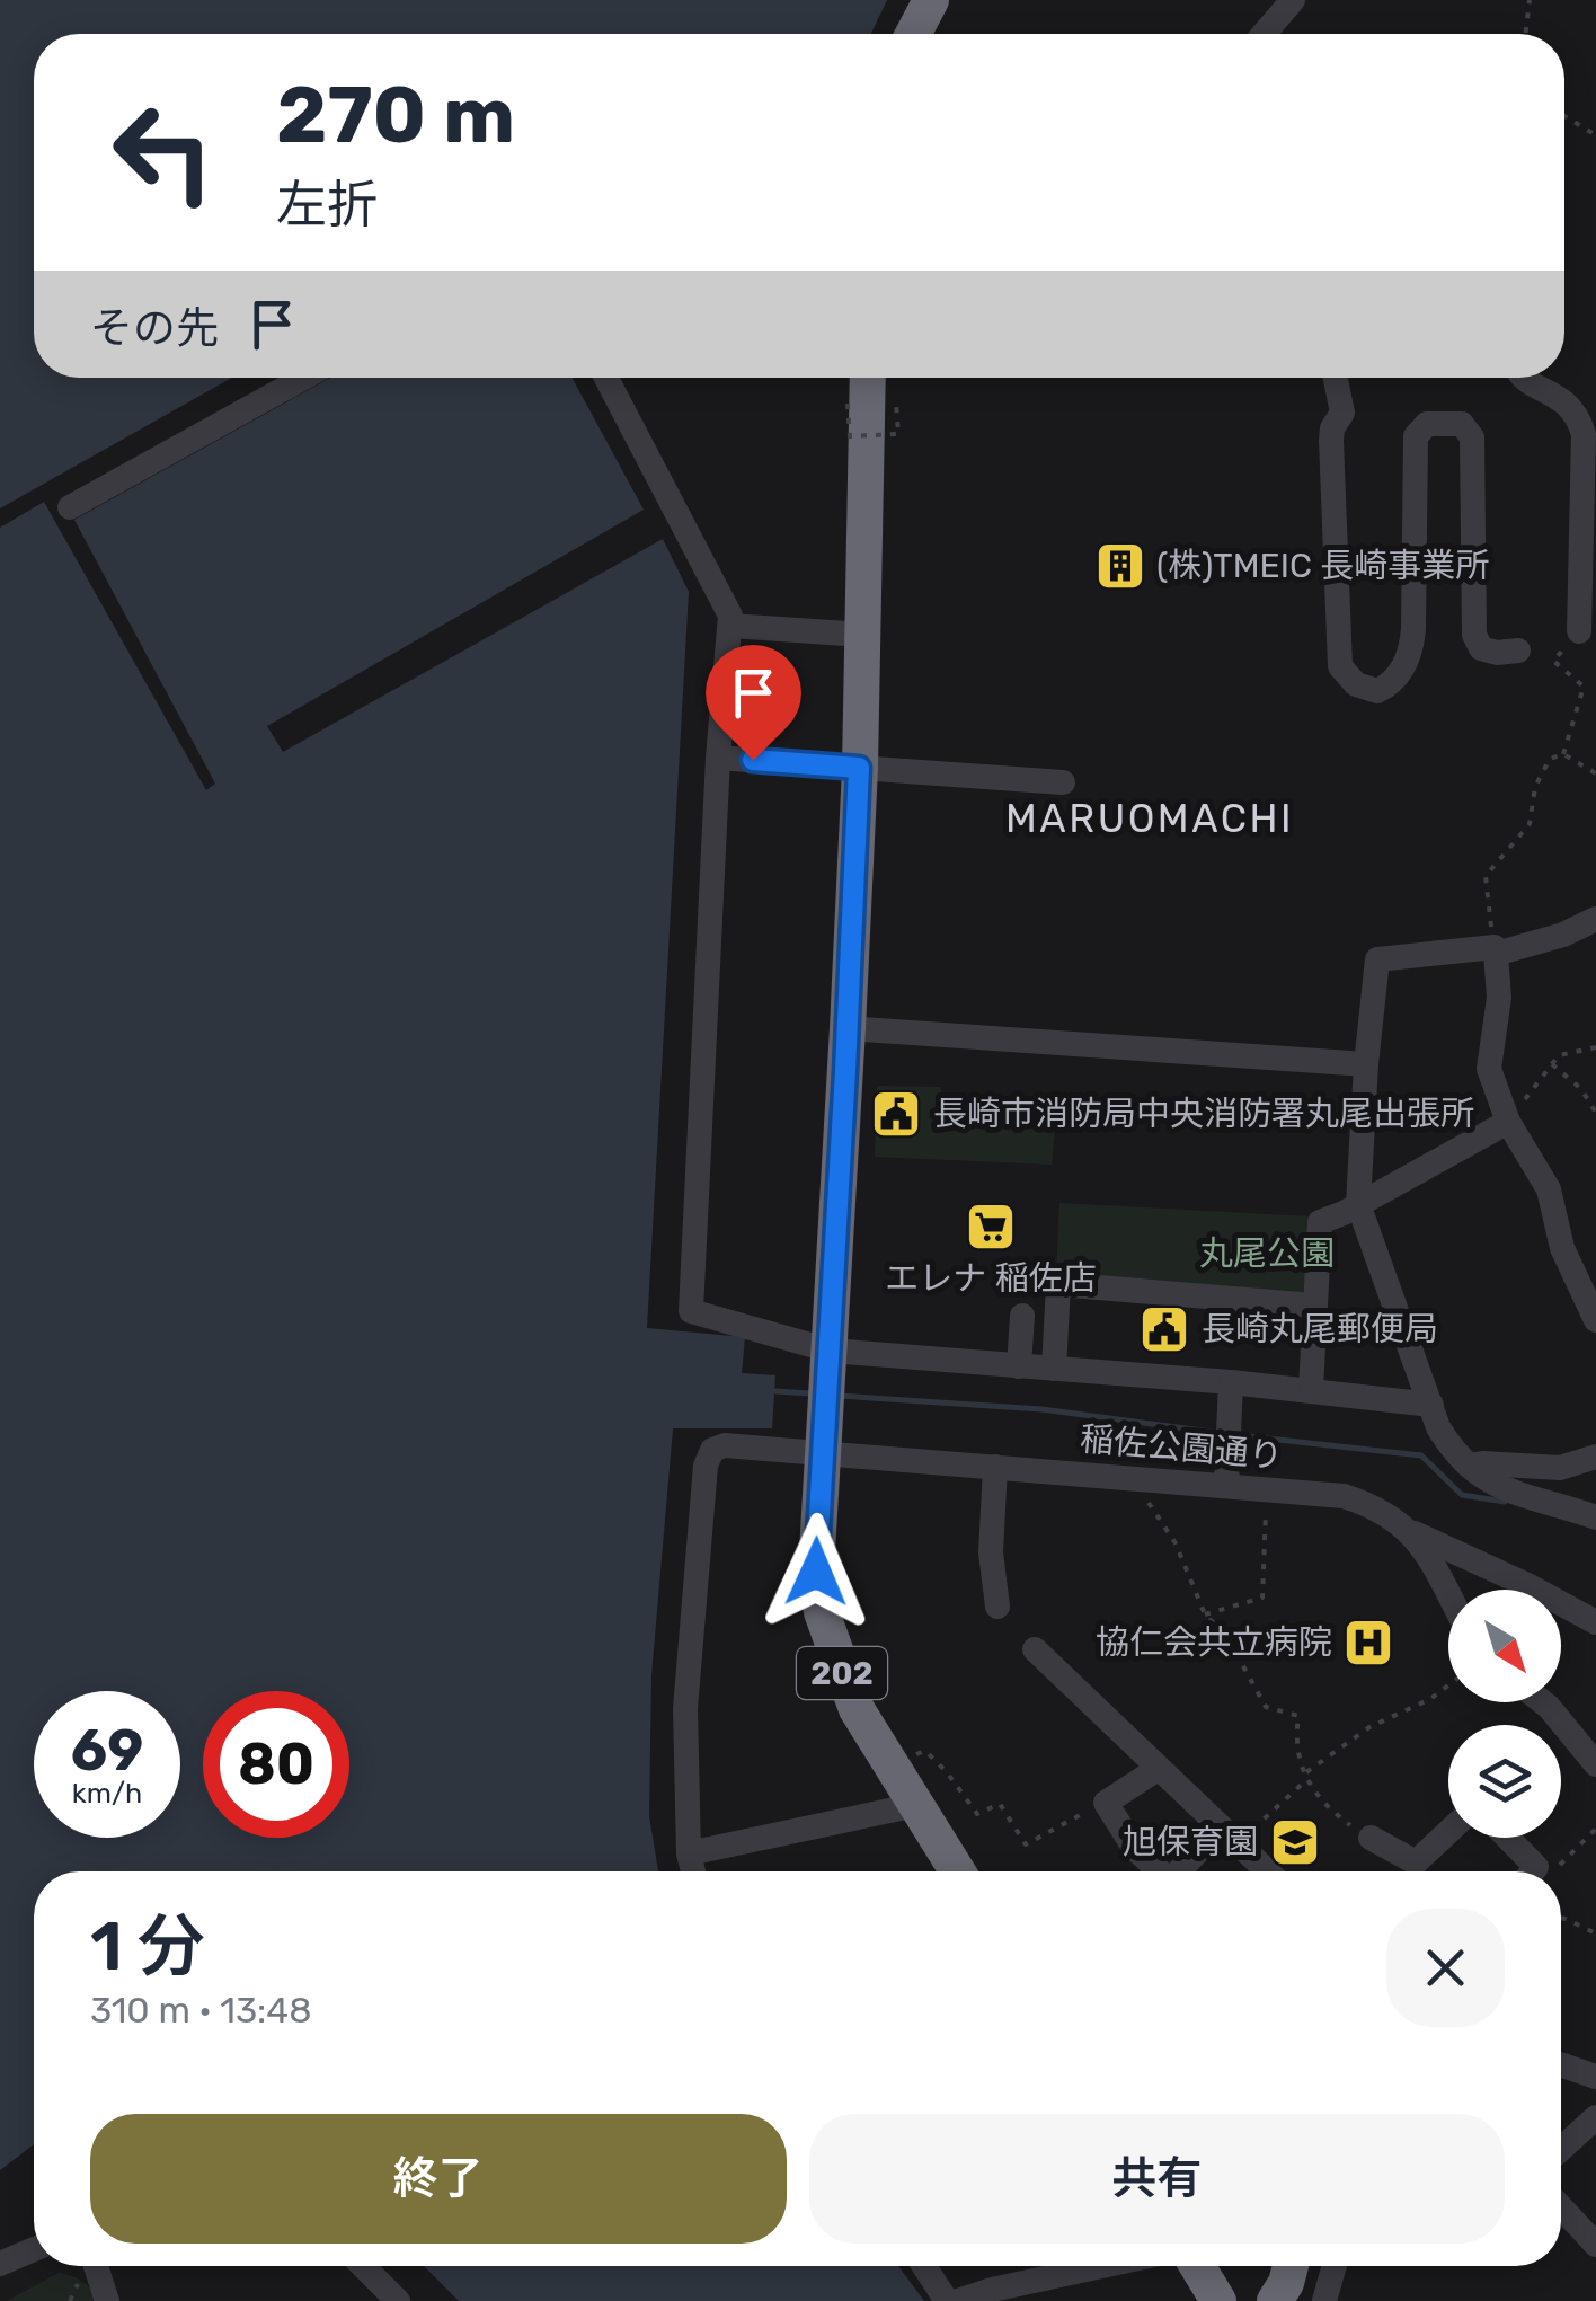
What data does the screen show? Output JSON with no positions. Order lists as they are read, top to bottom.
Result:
{
  "streets": {
    "highway": ["202"],
    "street": ["稲佐公園通り"]
  },
  "crossings": [
    ["稲佐公園通り", "202"]
  ],
  "districts": ["MARUOMACHI"],
  "parks": ["丸尾公園"],
  "places": {
    "building": ["(株)TMEIC 長崎事業所"],
    "public building": ["長崎市消防局中央消防署丸尾出張所", "長崎丸尾郵便局"],
    "supermarket": ["エレナ 稲佐店"],
    "hospital": ["協仁会共立病院"],
    "school or university": ["旭保育園"]
  },
  "north": "bottom right",
  "page": {
    "turn": ["270 m", "左折"],
    "then": "その先",
    "speed": "69 km/h",
    "limit": "80",
    "heading": ["1 分", "310 m · 13:48"],
    "buttons": ["終了", "共有"]
  }
}
